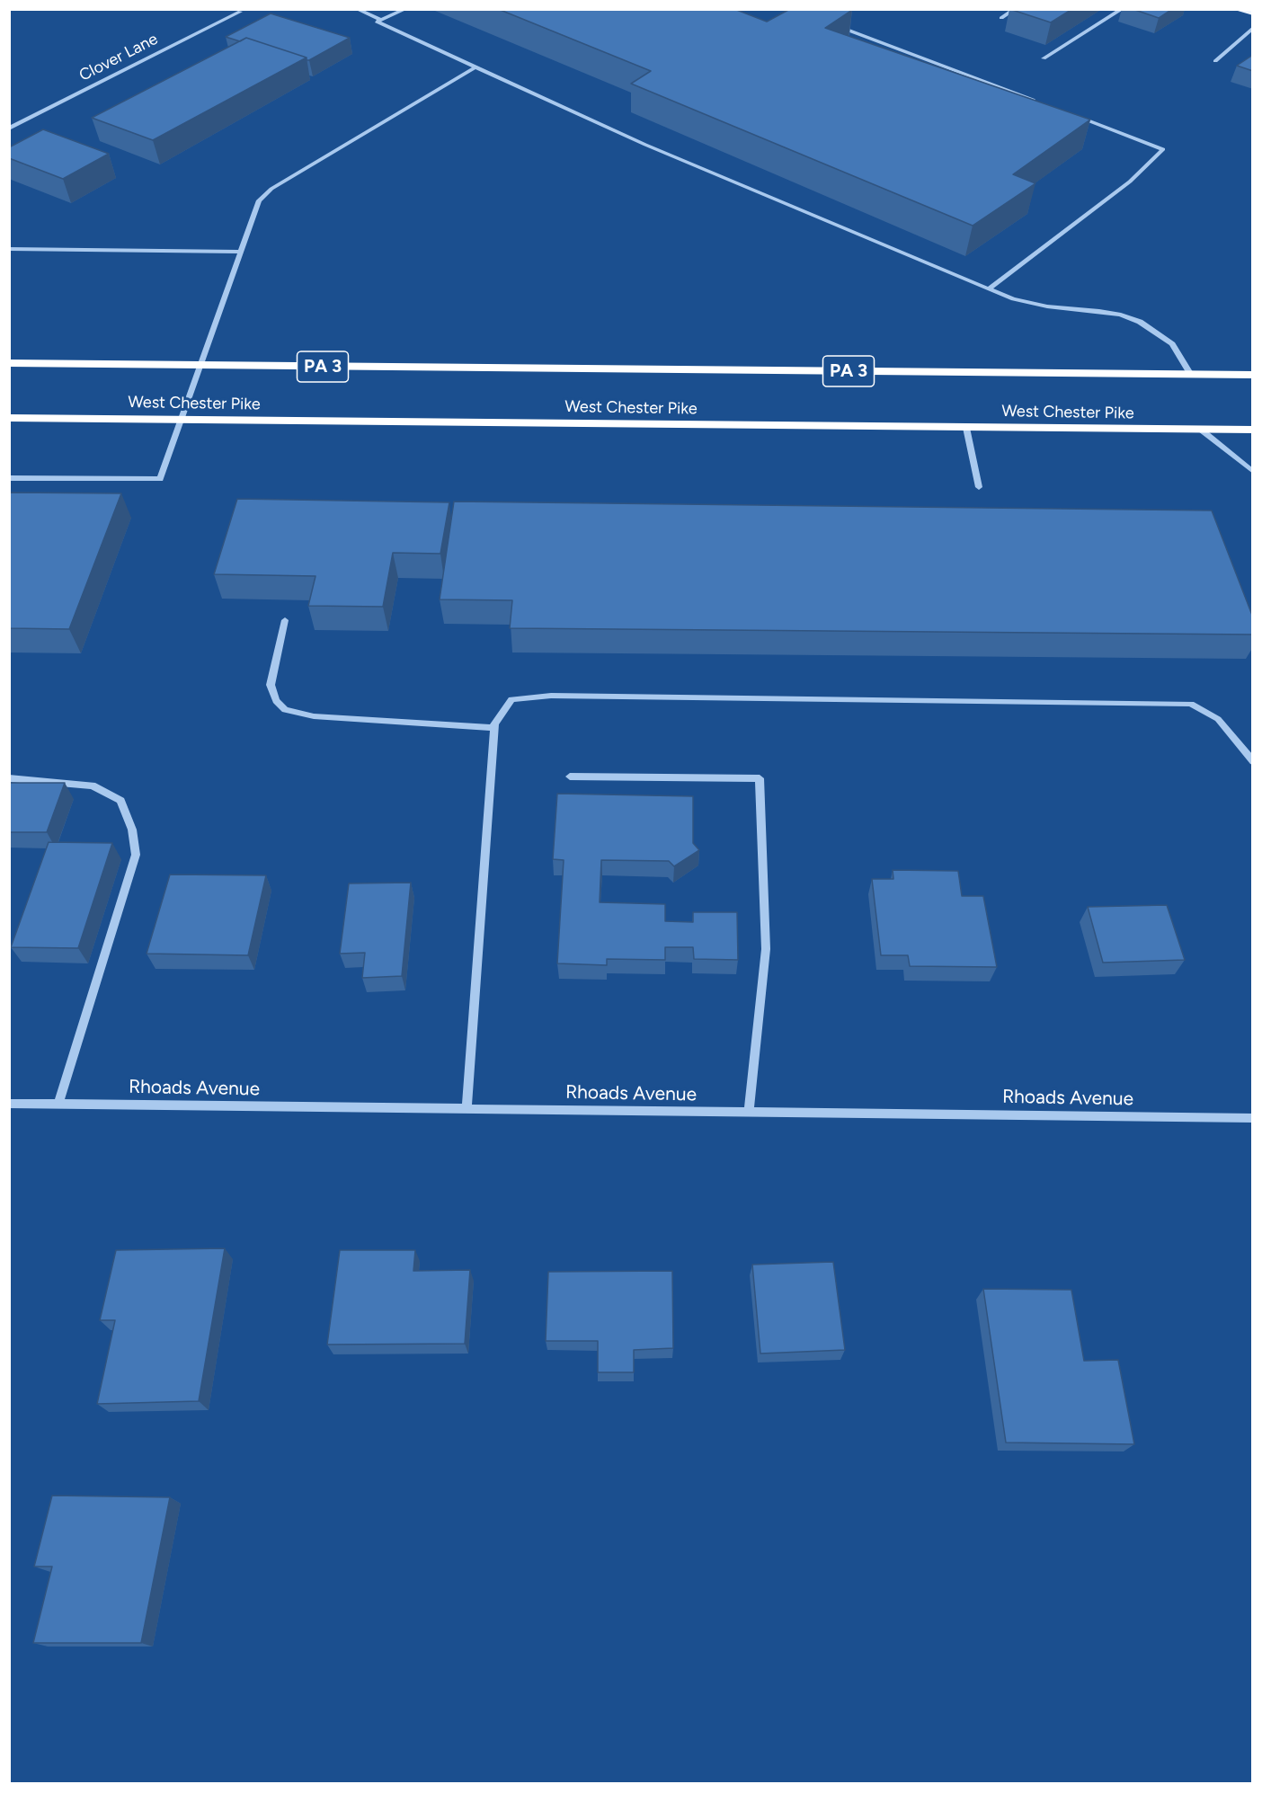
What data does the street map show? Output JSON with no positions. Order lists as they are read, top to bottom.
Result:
{
  "streets": {
    "highway": ["PA 3", "West Chester Pike"],
    "street": ["Clover Lane", "Rhoads Avenue"]
  }
}
